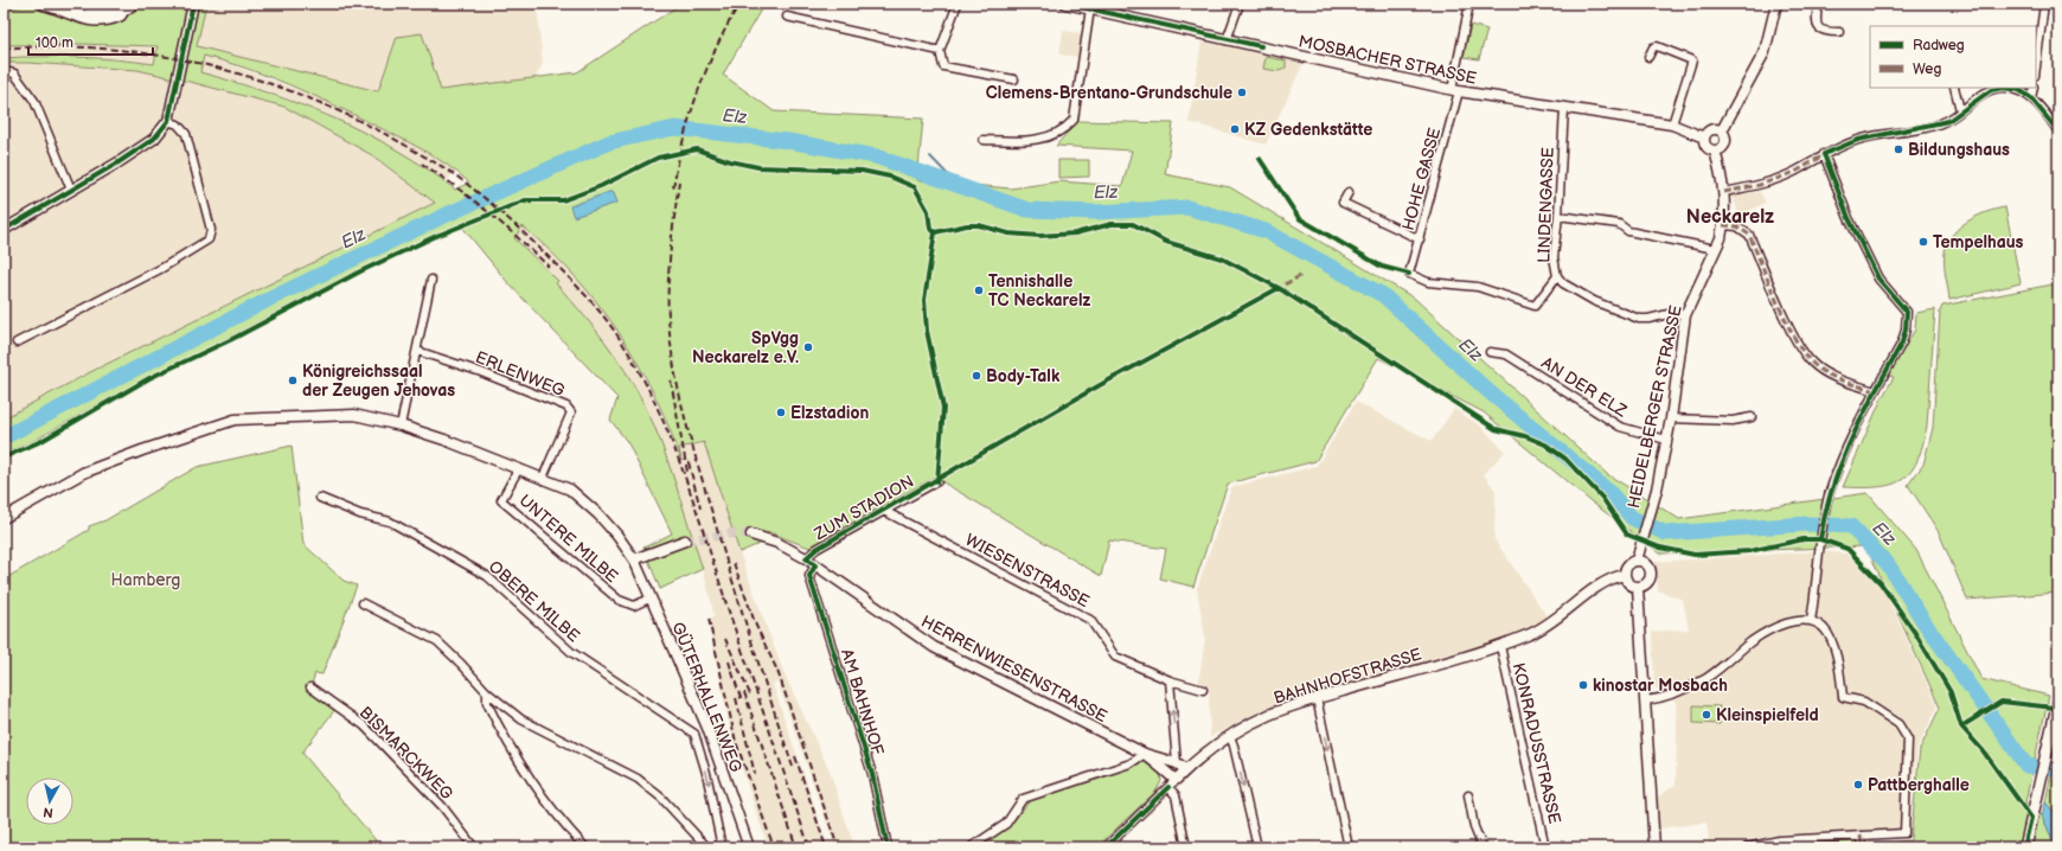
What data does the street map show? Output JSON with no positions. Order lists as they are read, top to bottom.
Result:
{
  "streets": {
    "street": [
      "MOSBACHER STRASSE",
      "HOHE GASSE",
      "LINDENGASSE",
      "ERLENWEG",
      "AN DER ELZ",
      "HEIDELBERGER STRASSE",
      "ZUM STADION",
      "UNTERE MILBE",
      "WIESENSTRASSE",
      "OBERE MILBE",
      "HERRENWIESENSTRASSE",
      "BAHNHOFSTRASSE",
      "GÜTERHALLENWEG",
      "AM BAHNHOF",
      "KONRADUSSTRASSE",
      "BISMARCKWEG"
    ]
  },
  "crossings": [
    ["MOSBACHER STRASSE", "HOHE GASSE"],
    ["MOSBACHER STRASSE", "LINDENGASSE"],
    ["MOSBACHER STRASSE", "HEIDELBERGER STRASSE"],
    ["HOHE GASSE", "LINDENGASSE"],
    ["LINDENGASSE", "HEIDELBERGER STRASSE"],
    ["AN DER ELZ", "HEIDELBERGER STRASSE"],
    ["HEIDELBERGER STRASSE", "BAHNHOFSTRASSE"],
    ["ZUM STADION", "WIESENSTRASSE"],
    ["ZUM STADION", "HERRENWIESENSTRASSE"],
    ["UNTERE MILBE", "GÜTERHALLENWEG"],
    ["HERRENWIESENSTRASSE", "BAHNHOFSTRASSE"],
    ["HERRENWIESENSTRASSE", "AM BAHNHOF"],
    ["BAHNHOFSTRASSE", "KONRADUSSTRASSE"]
  ],
  "districts": ["Neckarelz"],
  "water": ["Elz"],
  "parks": ["Hamberg"],
  "places": [
    "Clemens-Brentano-Grundschule",
    "KZ Gedenkstätte",
    "Bildungshaus",
    "Tempelhaus",
    "Tennishalle TC Neckarelz",
    "SpVgg Neckarelz e.V.",
    "Body-Talk",
    "Königreichssaal der Zeugen Jehovas",
    "Elzstadion",
    "kinostar Mosbach",
    "Kleinspielfeld",
    "Pattberghalle"
  ],
  "legend": ["Radweg", "Weg"],
  "scale_bar": "100 m",
  "north": "bottom"
}
